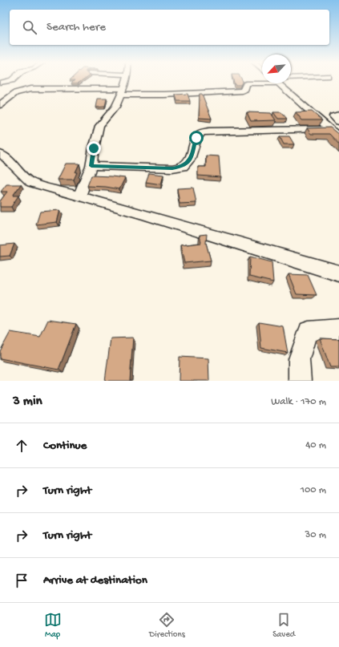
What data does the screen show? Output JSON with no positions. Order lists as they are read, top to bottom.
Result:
{
  "north": "bottom left",
  "page": {
    "search": "Search here",
    "heading": ["3 min", "Walk · 170 m"],
    "list": [
      ["Continue", "40 m"],
      ["Turn right", "100 m"],
      ["Turn right", "30 m"],
      "Arrive at destination"
    ],
    "nav": ["Map", "Directions", "Saved"]
  }
}
